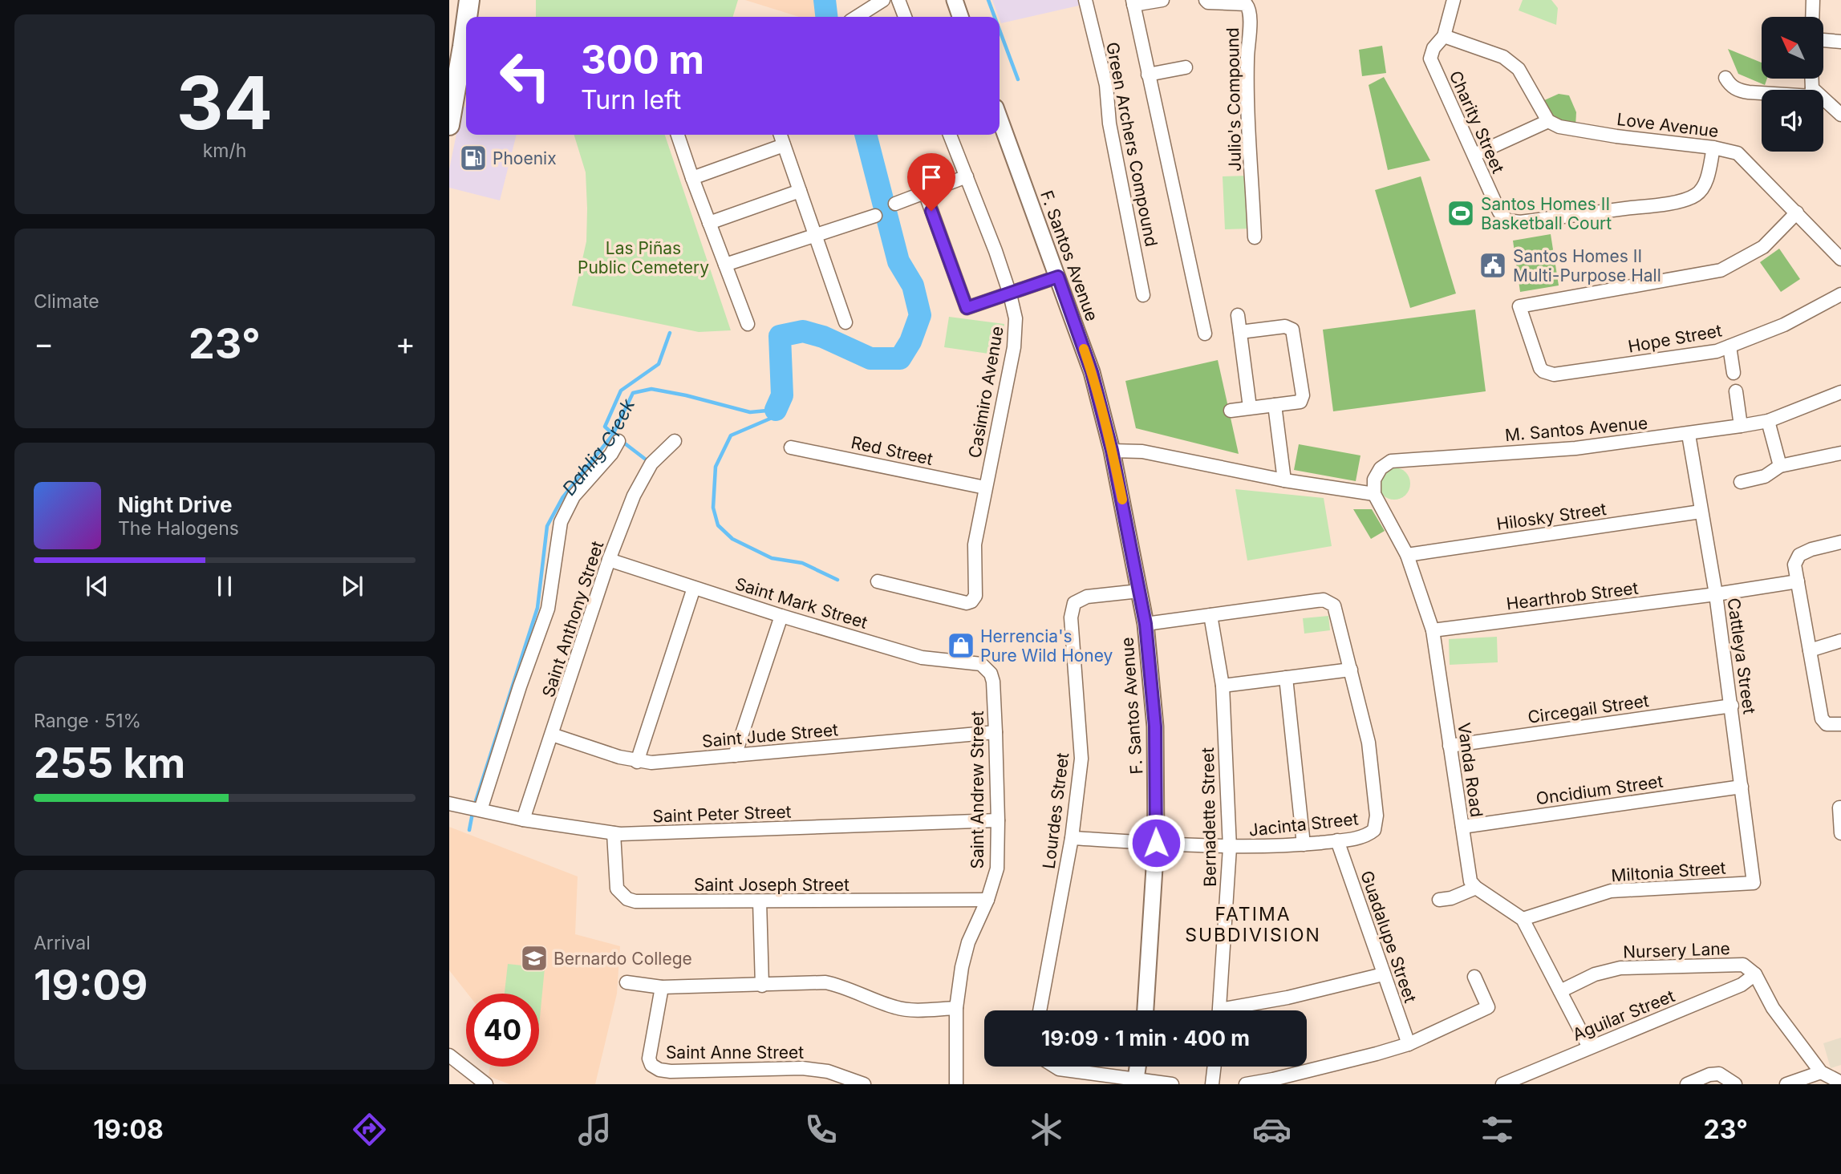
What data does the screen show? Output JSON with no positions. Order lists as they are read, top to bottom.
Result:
{
  "streets": {
    "street": [
      "Julio's Compound",
      "Charity Street",
      "Love Avenue",
      "Green Archers Compound",
      "F. Santos Avenue",
      "Hope Street",
      "Casimiro Avenue",
      "M. Santos Avenue",
      "Red Street",
      "Hilosky Street",
      "Hearthrob Street",
      "Saint Mark Street",
      "Saint Anthony Street",
      "Cattleya Street",
      "Circegail Street",
      "Saint Jude Street",
      "Vanda Road",
      "Saint Andrew Street",
      "Oncidium Street",
      "Lourdes Street",
      "Saint Peter Street",
      "Bernadette Street",
      "Jacinta Street",
      "Miltonia Street",
      "Saint Joseph Street",
      "Guadalupe Street",
      "Nursery Lane",
      "Aguilar Street",
      "Saint Anne Street"
    ]
  },
  "crossings": [
    ["Charity Street", "Love Avenue"],
    ["Love Avenue", "Hope Street"],
    ["F. Santos Avenue", "Lourdes Street"],
    ["F. Santos Avenue", "Jacinta Street"],
    ["Casimiro Avenue", "Red Street"],
    ["M. Santos Avenue", "Cattleya Street"],
    ["M. Santos Avenue", "Vanda Road"],
    ["Hilosky Street", "Cattleya Street"],
    ["Hilosky Street", "Vanda Road"],
    ["Hearthrob Street", "Cattleya Street"],
    ["Hearthrob Street", "Vanda Road"],
    ["Saint Mark Street", "Saint Anthony Street"],
    ["Saint Mark Street", "Saint Andrew Street"],
    ["Saint Anthony Street", "Saint Jude Street"],
    ["Saint Anthony Street", "Saint Peter Street"],
    ["Cattleya Street", "Circegail Street"],
    ["Cattleya Street", "Oncidium Street"],
    ["Cattleya Street", "Miltonia Street"],
    ["Circegail Street", "Vanda Road"],
    ["Saint Jude Street", "Saint Andrew Street"],
    ["Vanda Road", "Oncidium Street"],
    ["Saint Andrew Street", "Saint Peter Street"],
    ["Saint Andrew Street", "Saint Joseph Street"],
    ["Lourdes Street", "Jacinta Street"],
    ["Saint Peter Street", "Saint Joseph Street"],
    ["Bernadette Street", "Jacinta Street"],
    ["Jacinta Street", "Guadalupe Street"],
    ["Nursery Lane", "Aguilar Street"]
  ],
  "districts": ["FATIMA SUBDIVISION"],
  "water": ["Dahlig Creek"],
  "parks": ["Las Piñas Public Cemetery"],
  "places": {
    "fuel station": ["Phoenix"],
    "sports": ["Santos Homes II Basketball Court"],
    "public building": ["Santos Homes II Multi-Purpose Hall"],
    "shop": ["Herrencia's Pure Wild Honey"],
    "school or university": ["Bernardo College"]
  },
  "north": "top left",
  "page": {
    "tile": [
      ["34", "km/h"],
      "Climate",
      ["Range · 51%", "255 km"],
      ["Arrival", "19:09"]
    ],
    "turn": ["300 m", "Turn left"],
    "heat": ["−", "23°", "+"],
    "song": ["Night Drive", "The Halogens"],
    "limit": "40",
    "trip": "19:09 · 1 min · 400 m",
    "tabs": ["19:08", "23°"]
  }
}
